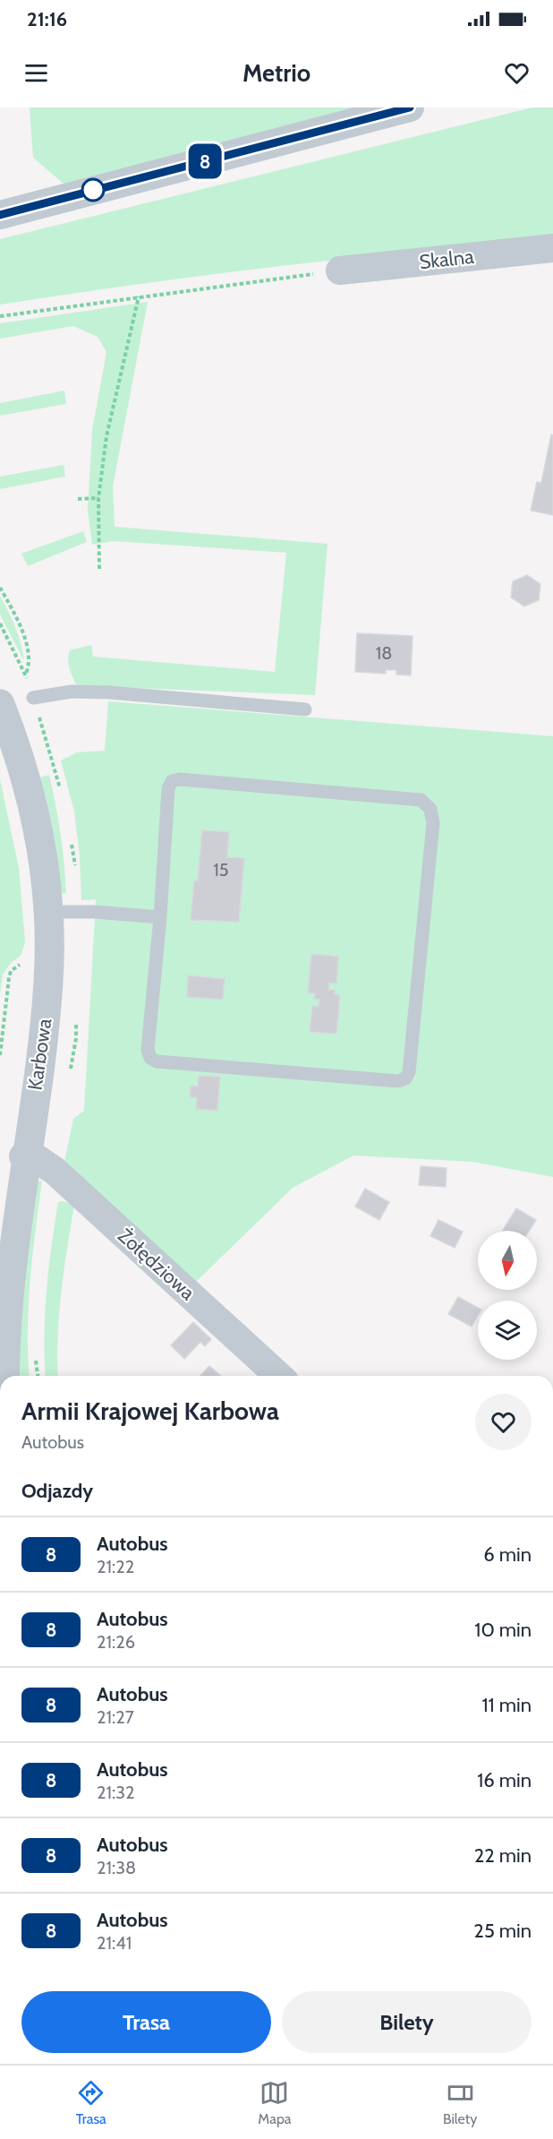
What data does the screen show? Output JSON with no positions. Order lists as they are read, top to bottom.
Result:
{
  "streets": {
    "street": ["Skalna", "Karbowa", "Żołędziowa"]
  },
  "crossings": [
    ["Karbowa", "Żołędziowa"]
  ],
  "lines": ["bus line 8"],
  "house_numbers": ["18", "15"],
  "north": "bottom",
  "page": {
    "status": "21:16",
    "header": "Metrio",
    "on_map": "8",
    "heading": [
      ["Armii Krajowej Karbowa", "Autobus"],
      "Odjazdy"
    ],
    "list": [
      {
        "mark": "8",
        "name": "Autobus",
        "note": "21:22",
        "value": "6 min"
      },
      {
        "mark": "8",
        "name": "Autobus",
        "note": "21:26",
        "value": "10 min"
      },
      {
        "mark": "8",
        "name": "Autobus",
        "note": "21:27",
        "value": "11 min"
      },
      {
        "mark": "8",
        "name": "Autobus",
        "note": "21:32",
        "value": "16 min"
      },
      {
        "mark": "8",
        "name": "Autobus",
        "note": "21:38",
        "value": "22 min"
      },
      {
        "mark": "8",
        "name": "Autobus",
        "note": "21:41",
        "value": "25 min"
      }
    ],
    "buttons": ["Trasa", "Bilety"],
    "tabs": ["Trasa", "Mapa", "Bilety"]
  }
}
